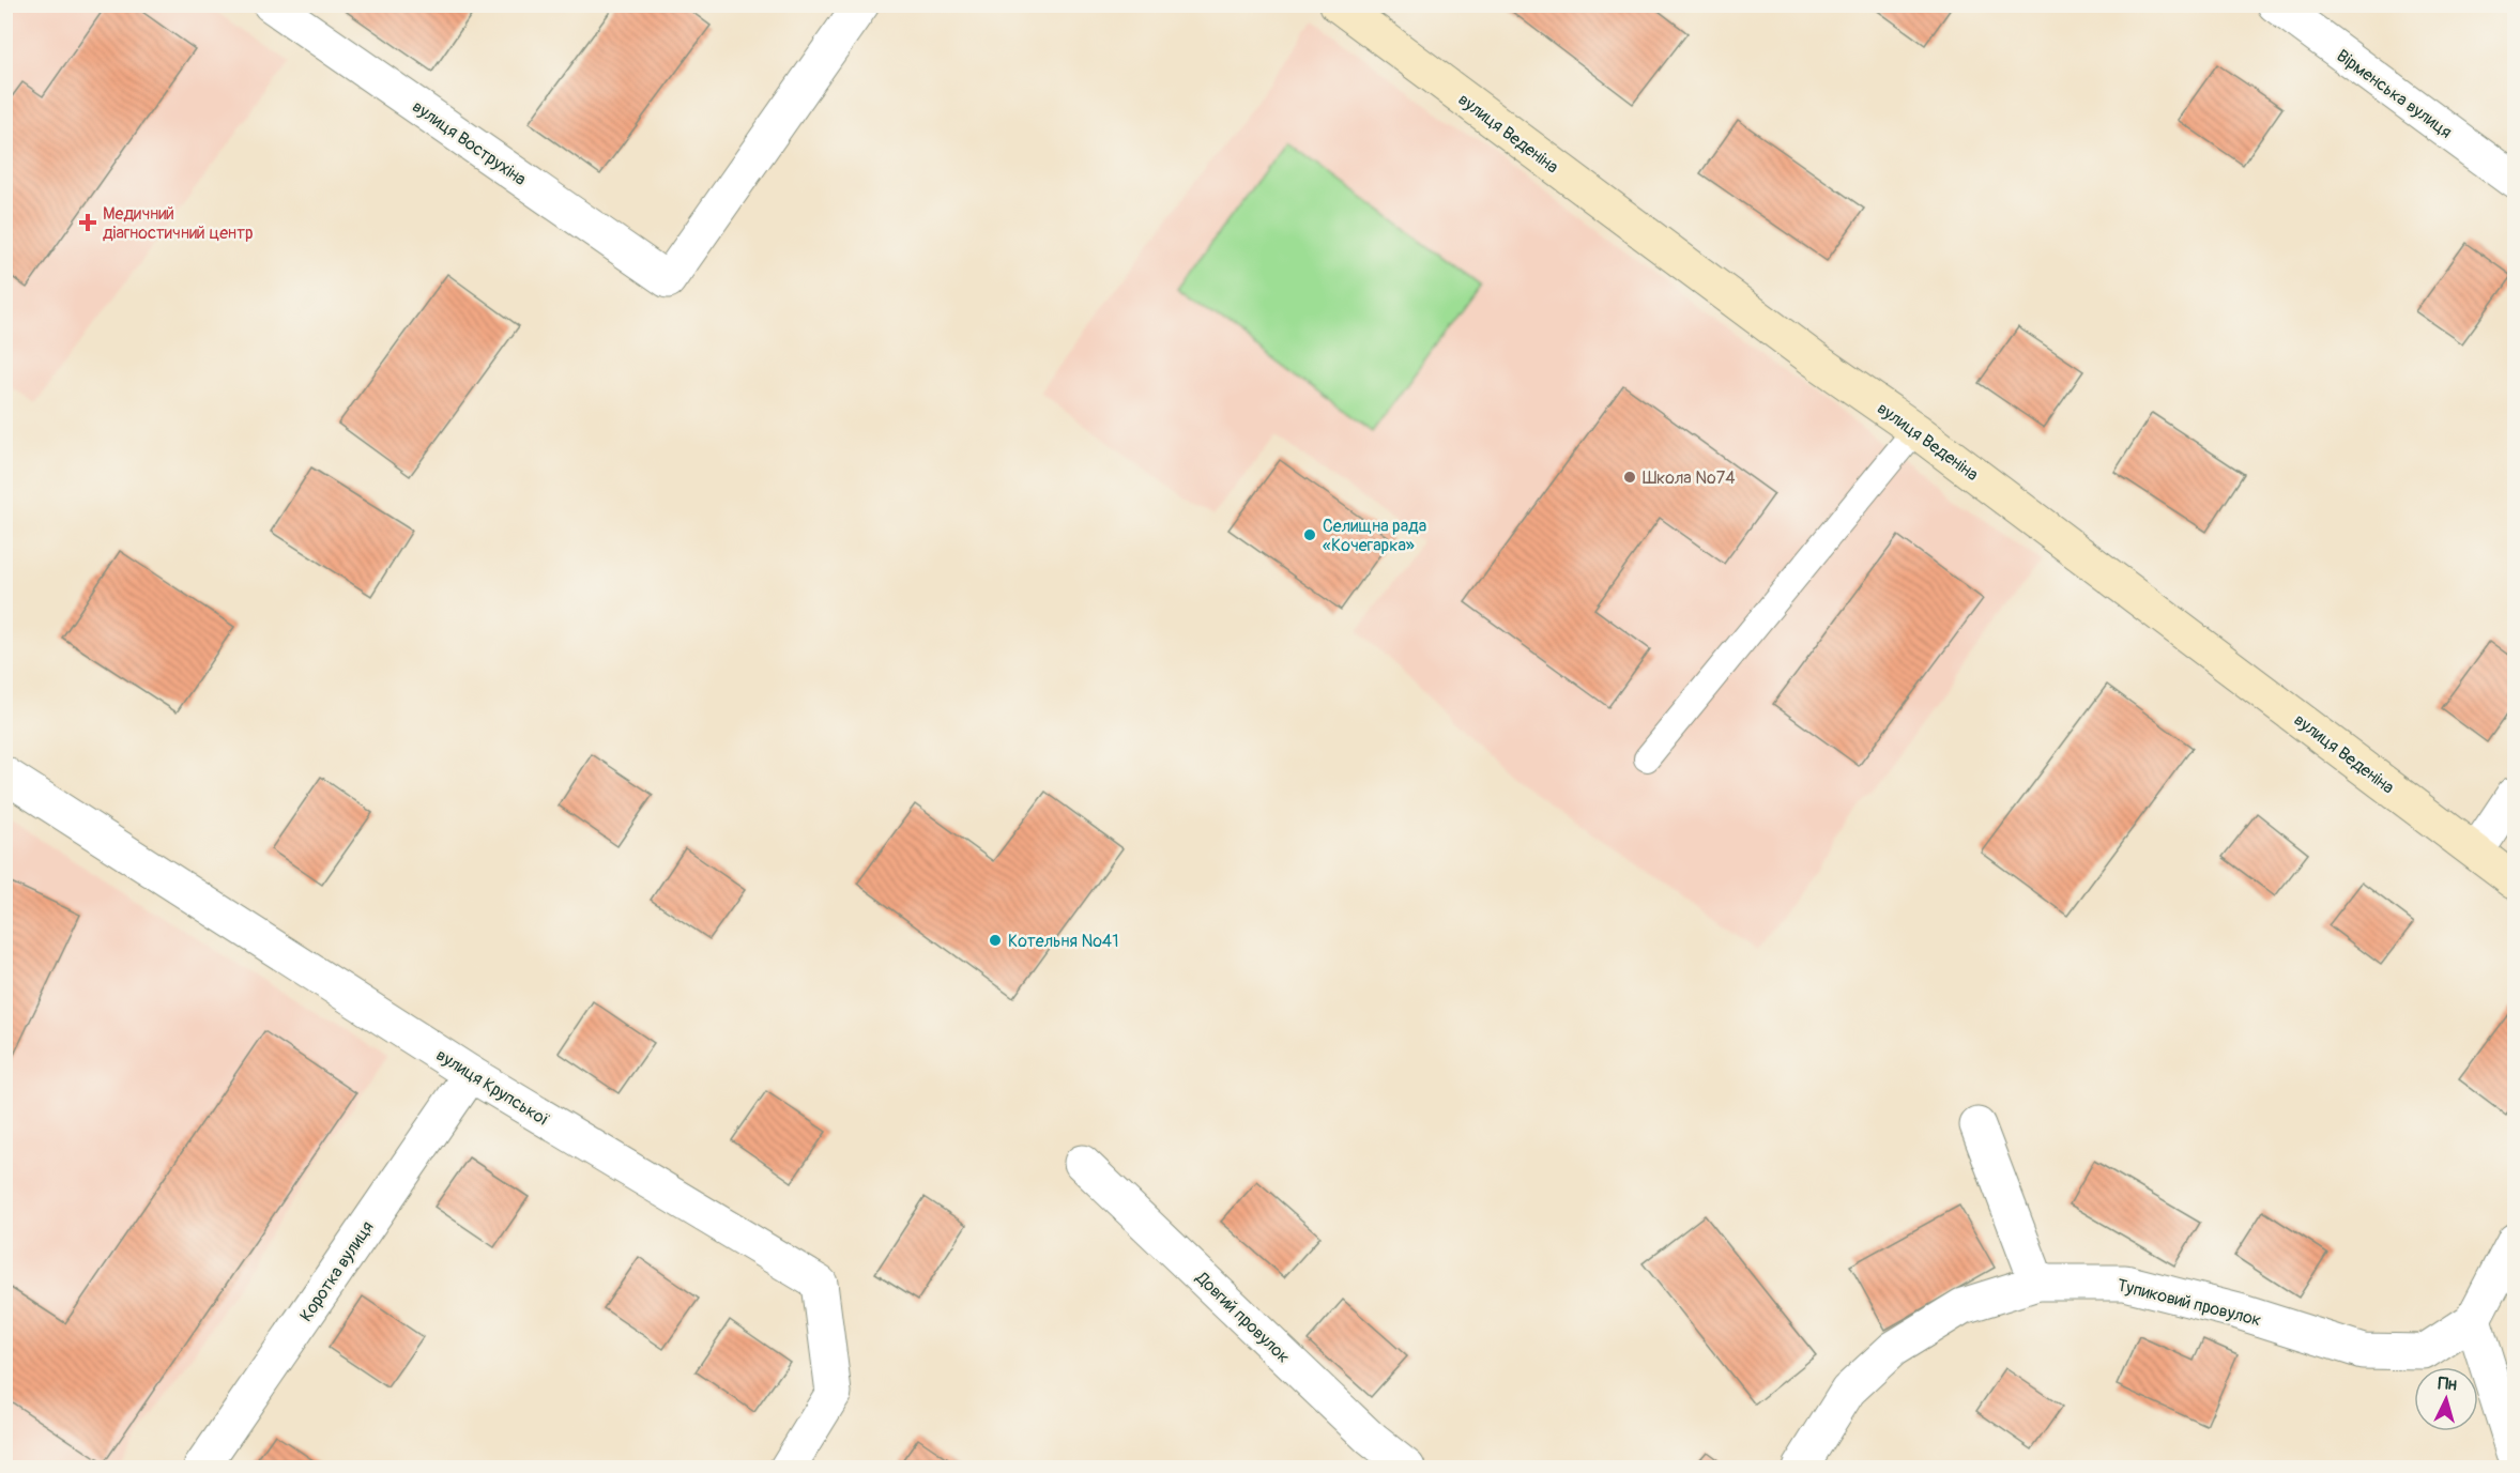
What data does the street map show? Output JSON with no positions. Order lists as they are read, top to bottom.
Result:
{
  "streets": {
    "street": [
      "Вірменська вулиця",
      "вулиця Веденіна",
      "вулиця Вострухіна",
      "вулиця Крупської",
      "Коротка вулиця",
      "Тупиковий провулок",
      "Довгий провулок"
    ]
  },
  "crossings": [
    ["вулиця Крупської", "Коротка вулиця"]
  ],
  "places": {
    "health": ["Медичний діагностичний центр"],
    "other": ["Школа №74", "Селищна рада «Кочегарка»", "Котельня №41"]
  },
  "north": "top"
}
